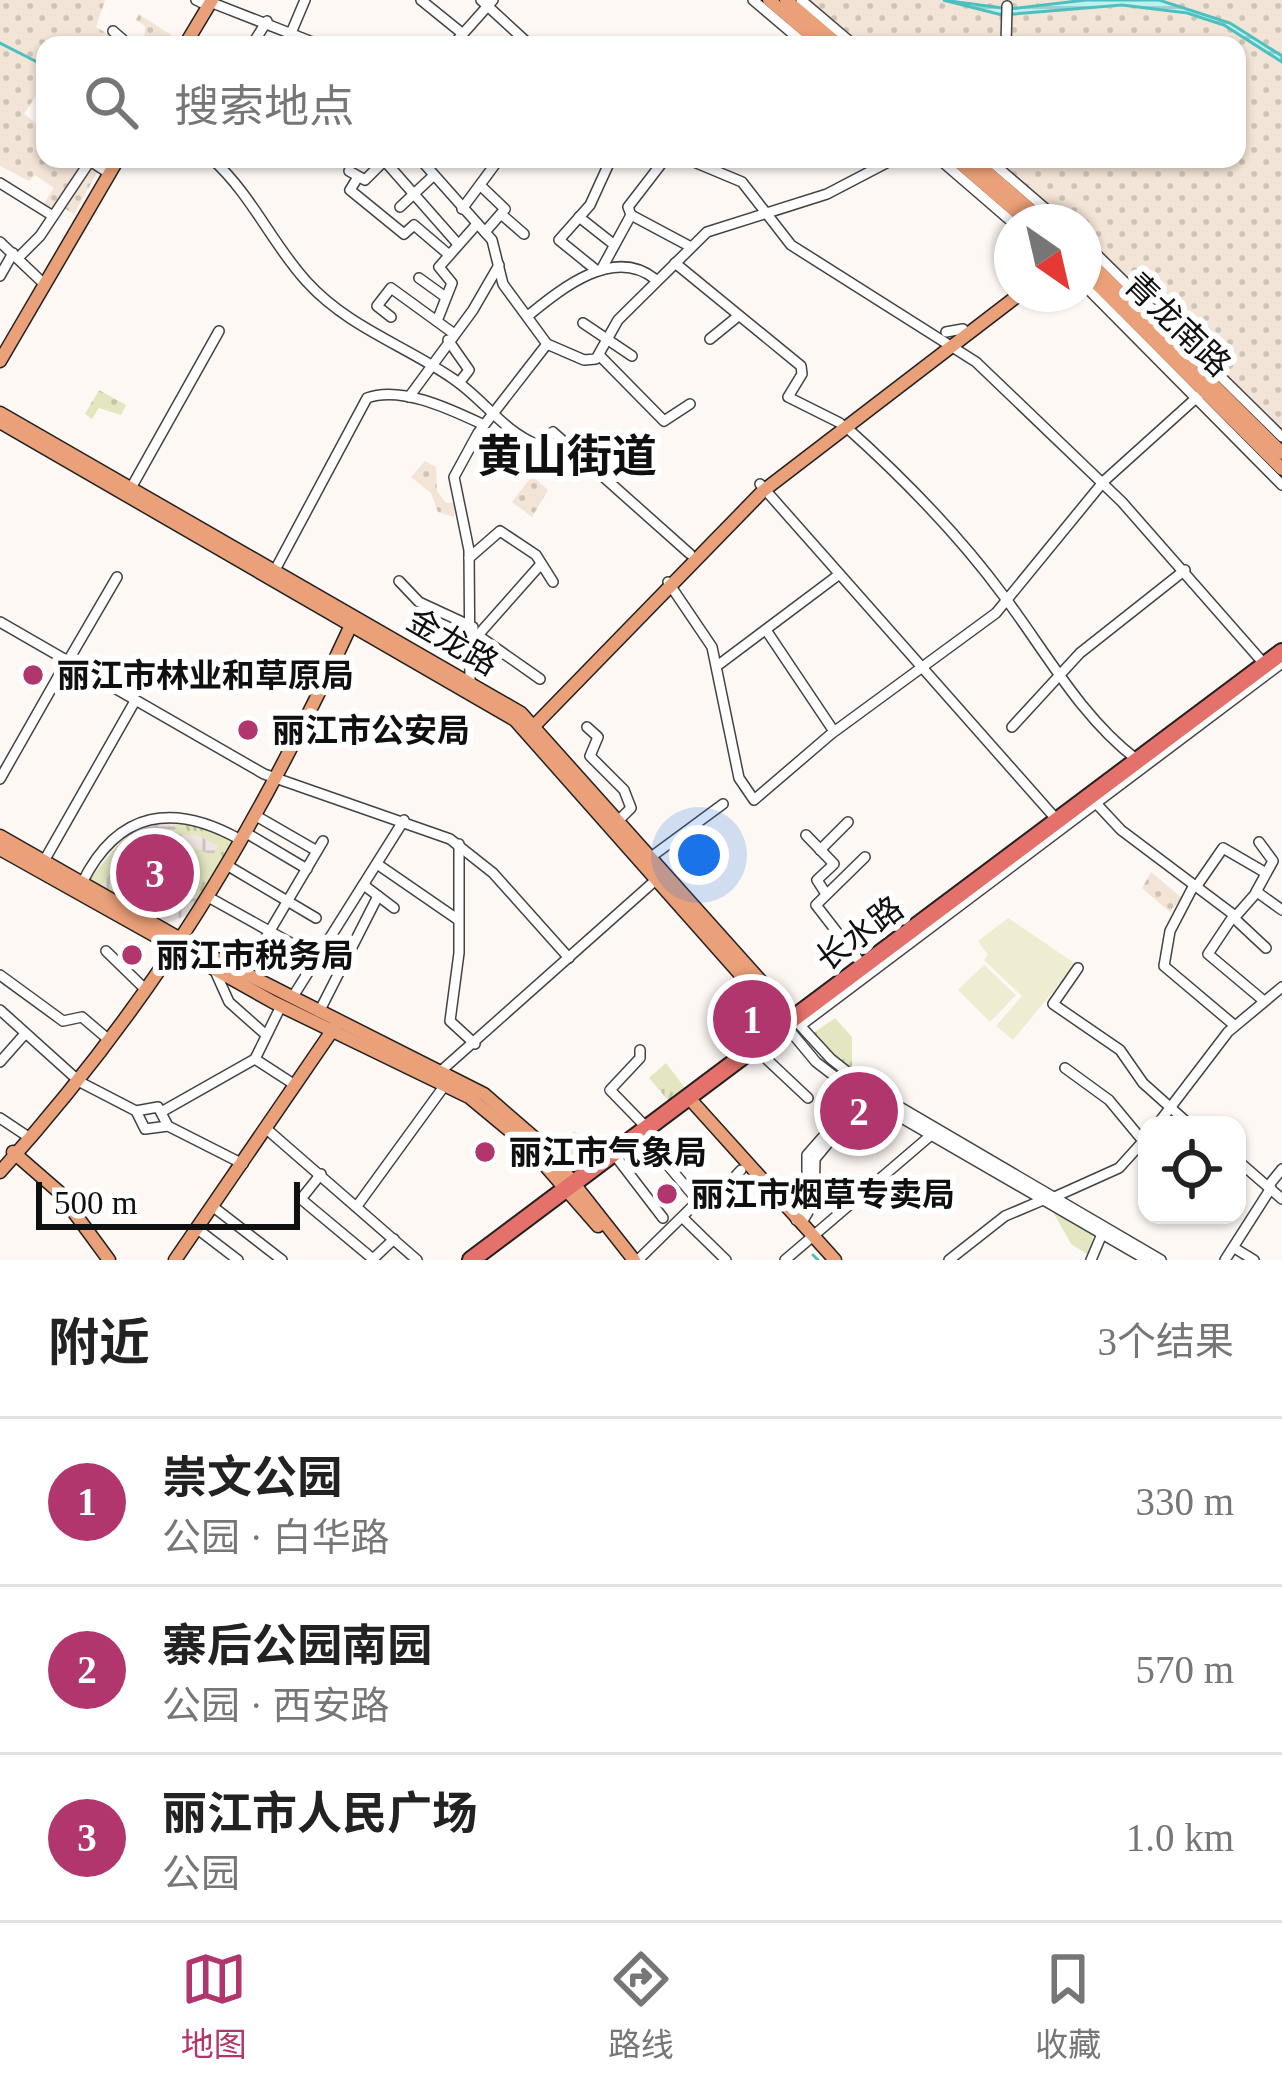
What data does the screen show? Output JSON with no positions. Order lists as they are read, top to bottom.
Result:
{
  "streets": {
    "highway": ["长水路"],
    "main road": ["青龙南路", "金龙路"]
  },
  "crossings": [
    ["金龙路", "长水路"]
  ],
  "districts": ["黄山街道"],
  "places": [
    "丽江市林业和草原局",
    "丽江市公安局",
    "丽江市税务局",
    "丽江市气象局",
    "丽江市烟草专卖局"
  ],
  "scale_bar": "500 m",
  "north": "bottom right",
  "page": {
    "search": "搜索地点",
    "pins": ["3", "1", "2"],
    "scale": "500 m",
    "heading": ["附近", "3个结果"],
    "list": [
      {
        "mark": "1",
        "name": "崇文公园",
        "note": "公园 · 白华路",
        "value": "330 m"
      },
      {
        "mark": "2",
        "name": "寨后公园南园",
        "note": "公园 · 西安路",
        "value": "570 m"
      },
      {
        "mark": "3",
        "name": "丽江市人民广场",
        "note": "公园",
        "value": "1.0 km"
      }
    ],
    "nav": ["地图", "路线", "收藏"]
  }
}
